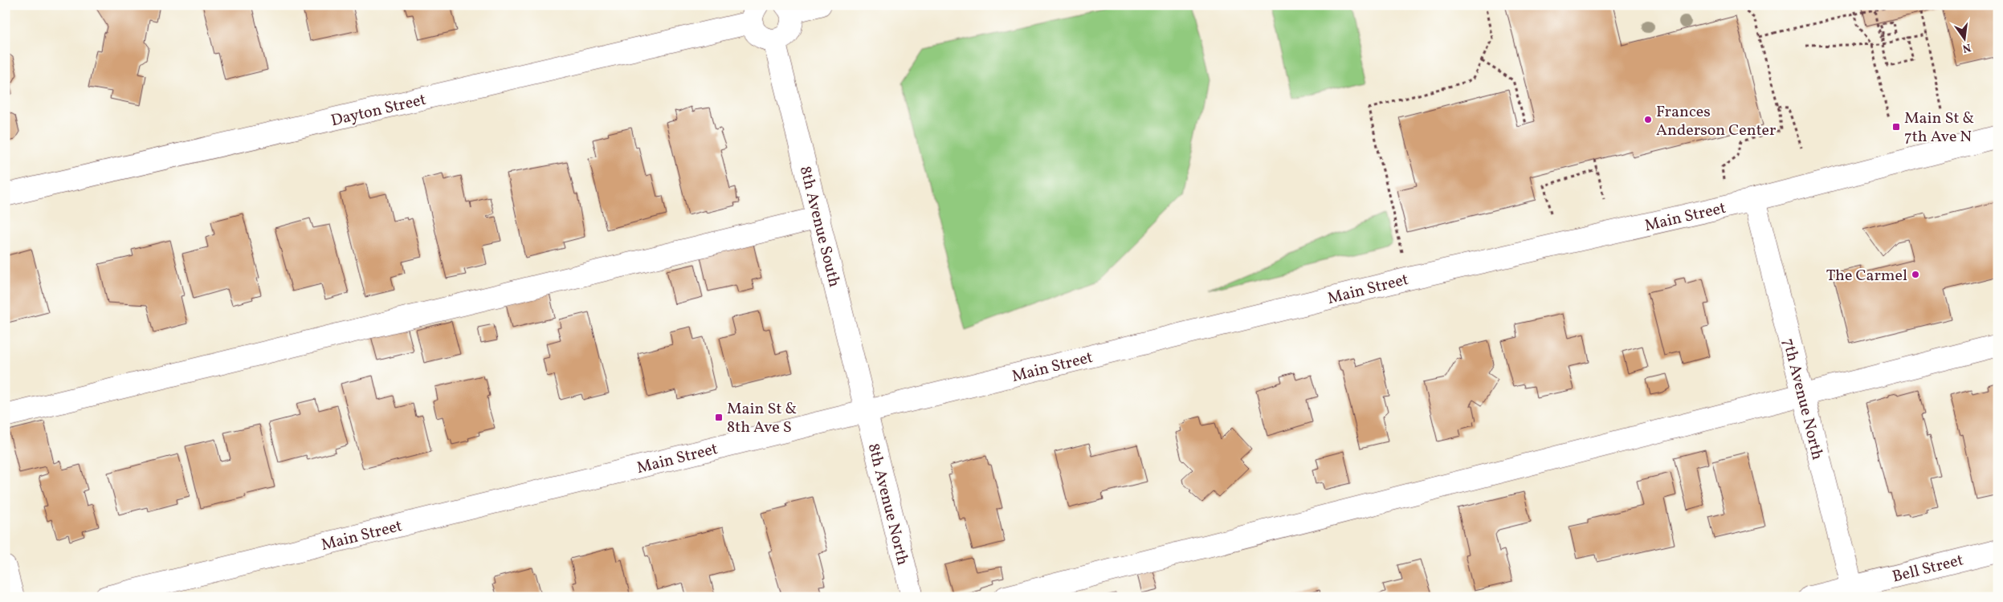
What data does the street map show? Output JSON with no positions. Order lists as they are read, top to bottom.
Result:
{
  "streets": {
    "street": [
      "Dayton Street",
      "Main Street",
      "8th Avenue South",
      "7th Avenue North",
      "8th Avenue North",
      "Bell Street"
    ]
  },
  "crossings": [
    ["Main Street", "8th Avenue South"],
    ["Main Street", "7th Avenue North"],
    ["Main Street", "8th Avenue North"],
    ["8th Avenue South", "8th Avenue North"],
    ["7th Avenue North", "Bell Street"]
  ],
  "places": {
    "other": ["Frances Anderson Center", "The Carmel"],
    "transit": ["Main St & 7th Ave N", "Main St & 8th Ave S"]
  },
  "north": "bottom"
}
